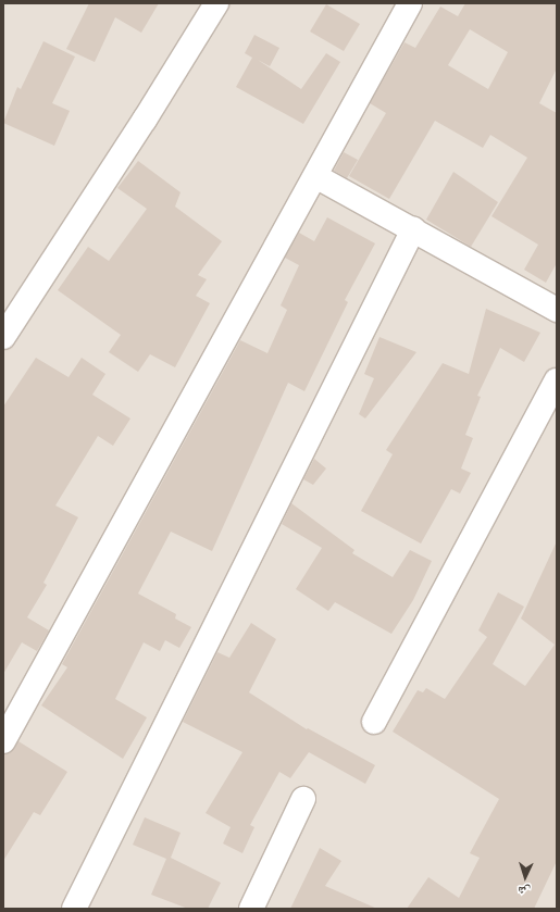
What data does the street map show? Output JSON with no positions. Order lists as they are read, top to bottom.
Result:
{
  "north": "bottom"
}
